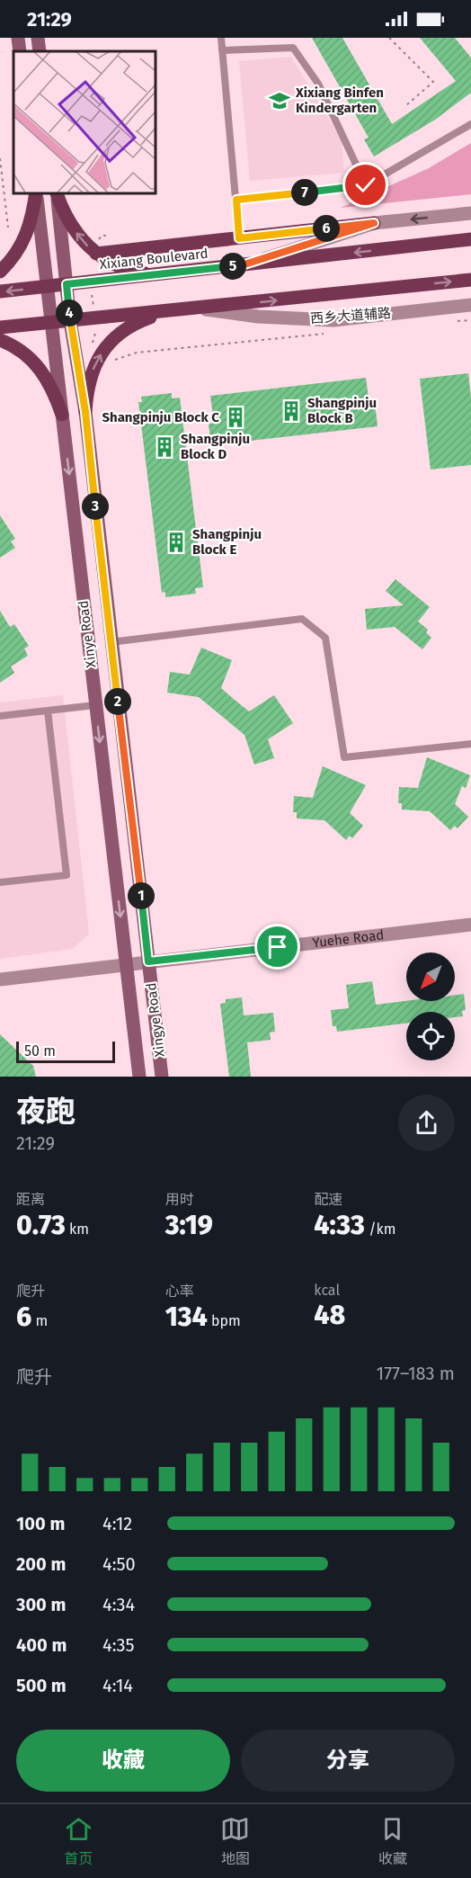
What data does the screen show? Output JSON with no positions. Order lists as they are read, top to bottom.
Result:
{
  "streets": {
    "main road": ["Xixiang Boulevard", "Xinye Road", "Xingye Road"],
    "street": ["西乡大道辅路", "Yuehe Road"]
  },
  "crossings": [
    ["Xixiang Boulevard", "Xinye Road"],
    ["Xixiang Boulevard", "Xingye Road"],
    ["Xinye Road", "Yuehe Road"],
    ["Yuehe Road", "Xingye Road"]
  ],
  "one_way": ["Xinye Road"],
  "places": {
    "school or university": ["Xixiang Binfen Kindergarten"],
    "building": [
      "Shangpinju Block B",
      "Shangpinju Block C",
      "Shangpinju Block D",
      "Shangpinju Block E"
    ]
  },
  "scale_bar": "50 m",
  "north": "bottom left",
  "page": {
    "status": "21:29",
    "pins": [
      "7",
      "6",
      "5",
      "4",
      "3",
      "2",
      "1"
    ],
    "scale": "50 m",
    "heading": ["夜跑", "21:29"],
    "stats": [
      ["距离", "0.73 km"],
      ["用时", "3:19"],
      ["配速", "4:33 /km"],
      ["爬升", "6 m"],
      ["心率", "134 bpm"],
      ["kcal", "48"]
    ],
    "chart": ["爬升", "177–183 m"],
    "list": [
      {
        "name": "100 m",
        "note": "4:12"
      },
      {
        "name": "200 m",
        "note": "4:50"
      },
      {
        "name": "300 m",
        "note": "4:34"
      },
      {
        "name": "400 m",
        "note": "4:35"
      },
      {
        "name": "500 m",
        "note": "4:14"
      }
    ],
    "buttons": ["收藏", "分享"],
    "tabs": ["首页", "地图", "收藏"]
  }
}
